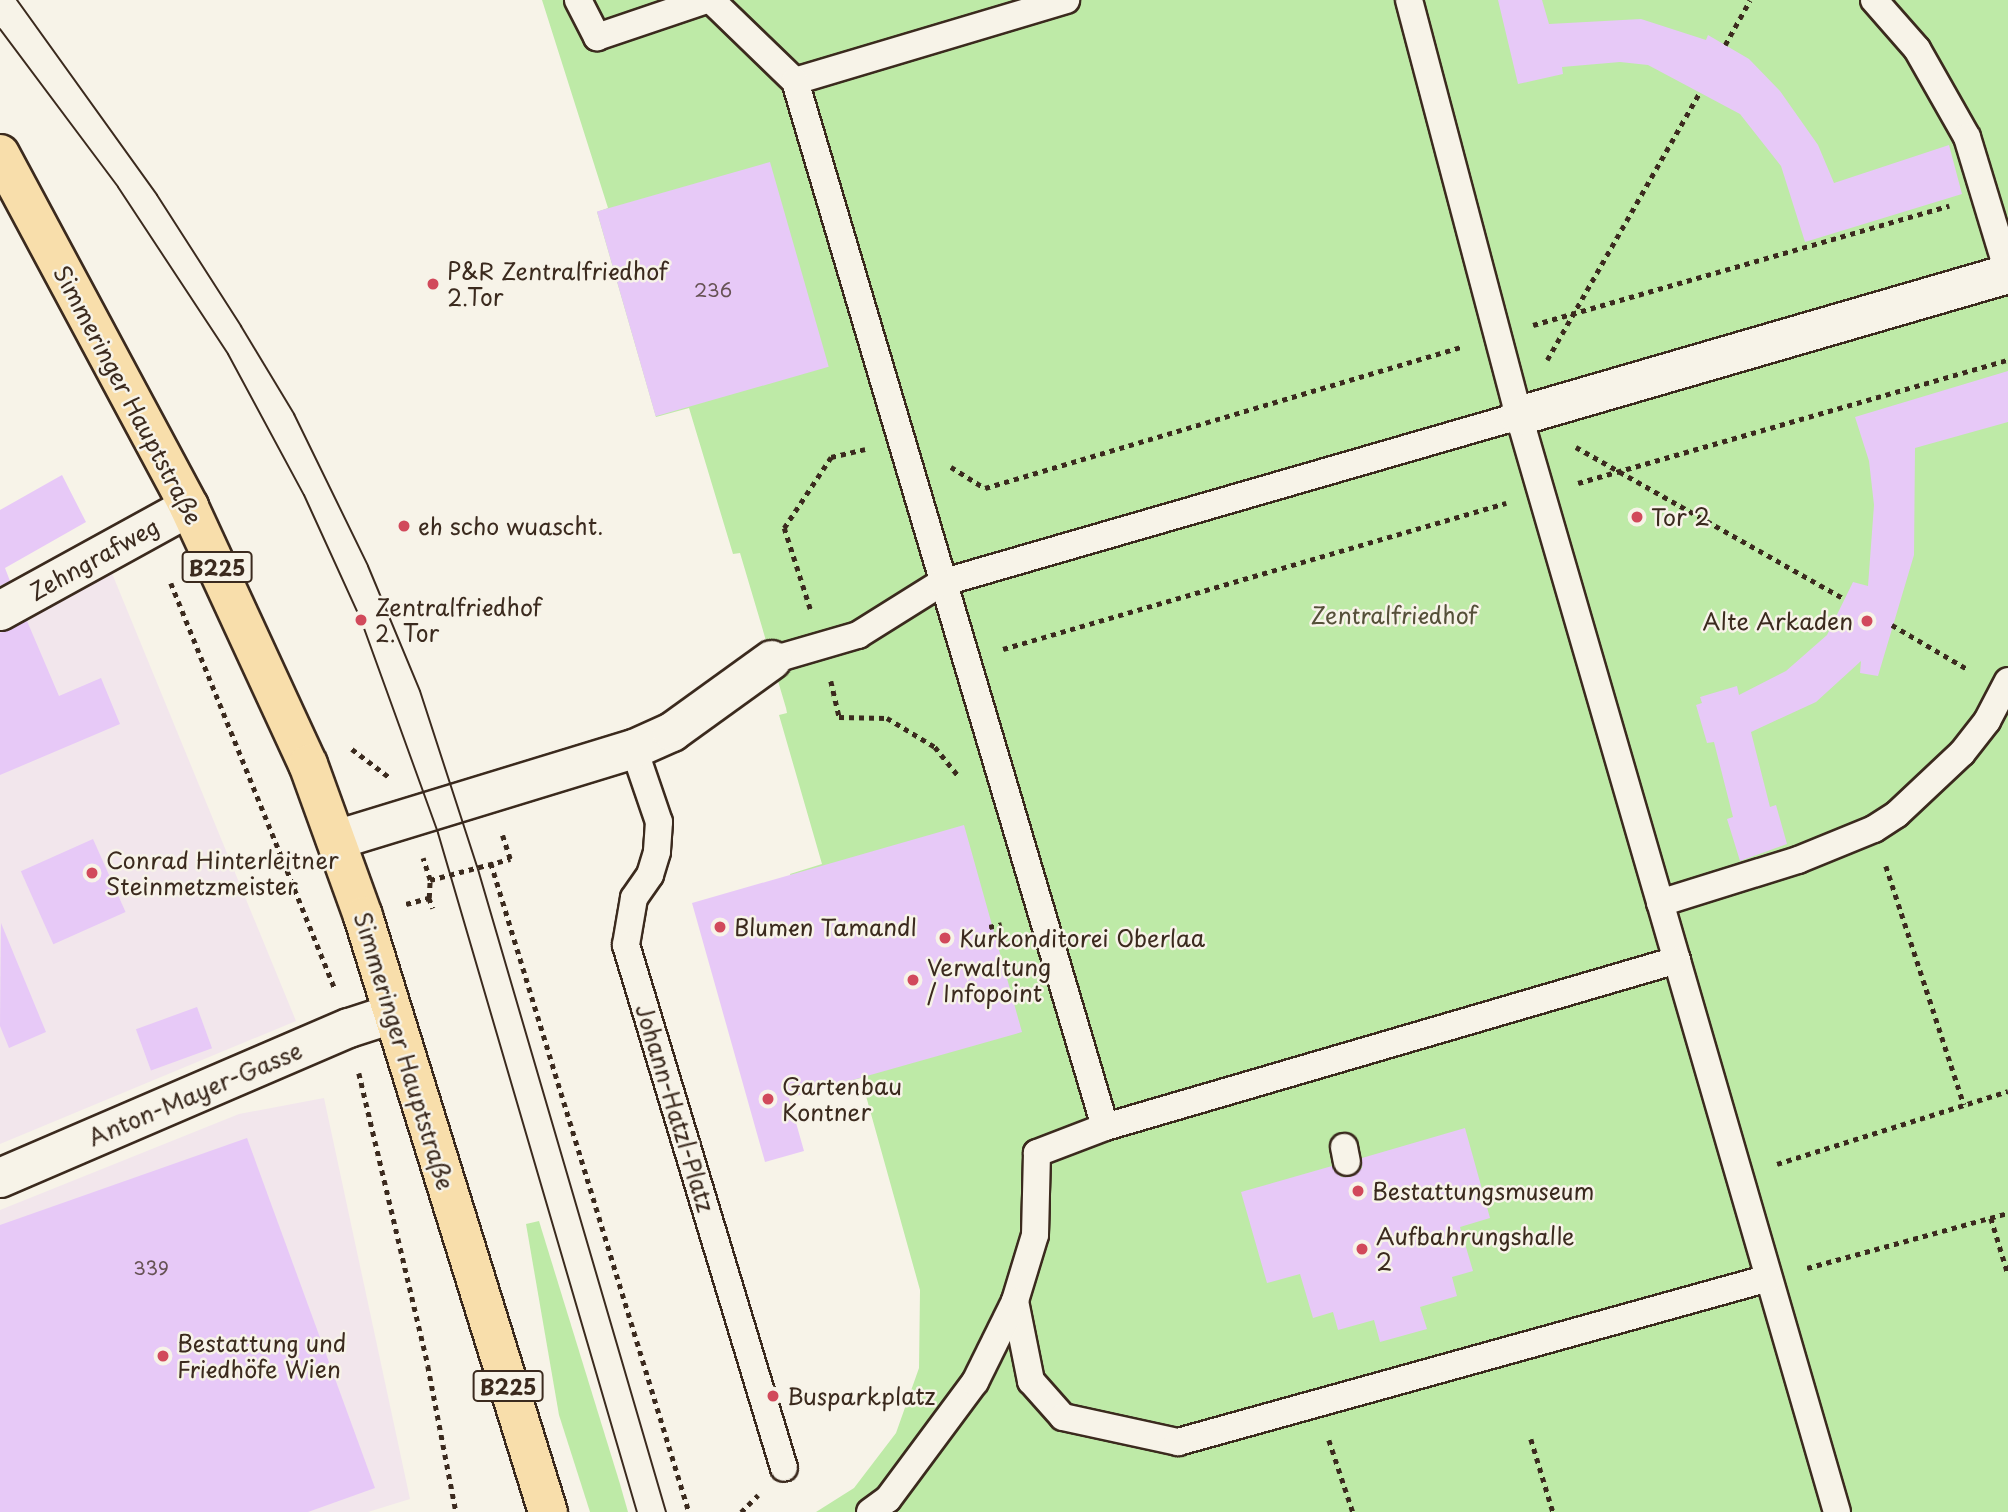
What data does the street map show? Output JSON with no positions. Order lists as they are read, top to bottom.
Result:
{
  "streets": {
    "main road": ["Simmeringer Hauptstraße", "B225"],
    "street": ["Zehngrafweg", "Anton-Mayer-Gasse"],
    "lane": ["Johann-Hatzl-Platz"]
  },
  "crossings": [
    ["Simmeringer Hauptstraße", "Zehngrafweg"],
    ["Simmeringer Hauptstraße", "Anton-Mayer-Gasse"]
  ],
  "parks": ["Zentralfriedhof"],
  "places": [
    "P&R Zentralfriedhof 2.Tor",
    "Tor 2",
    "eh scho wuascht.",
    "Zentralfriedhof 2. Tor",
    "Alte Arkaden",
    "Conrad Hinterleitner Steinmetzmeister",
    "Blumen Tamandl",
    "Kurkonditorei Oberlaa",
    "Verwaltung / Infopoint",
    "Gartenbau Kontner",
    "Bestattungsmuseum",
    "Aufbahrungshalle 2",
    "Bestattung und Friedhöfe Wien",
    "Busparkplatz"
  ],
  "house_numbers": ["236", "339"]
}
